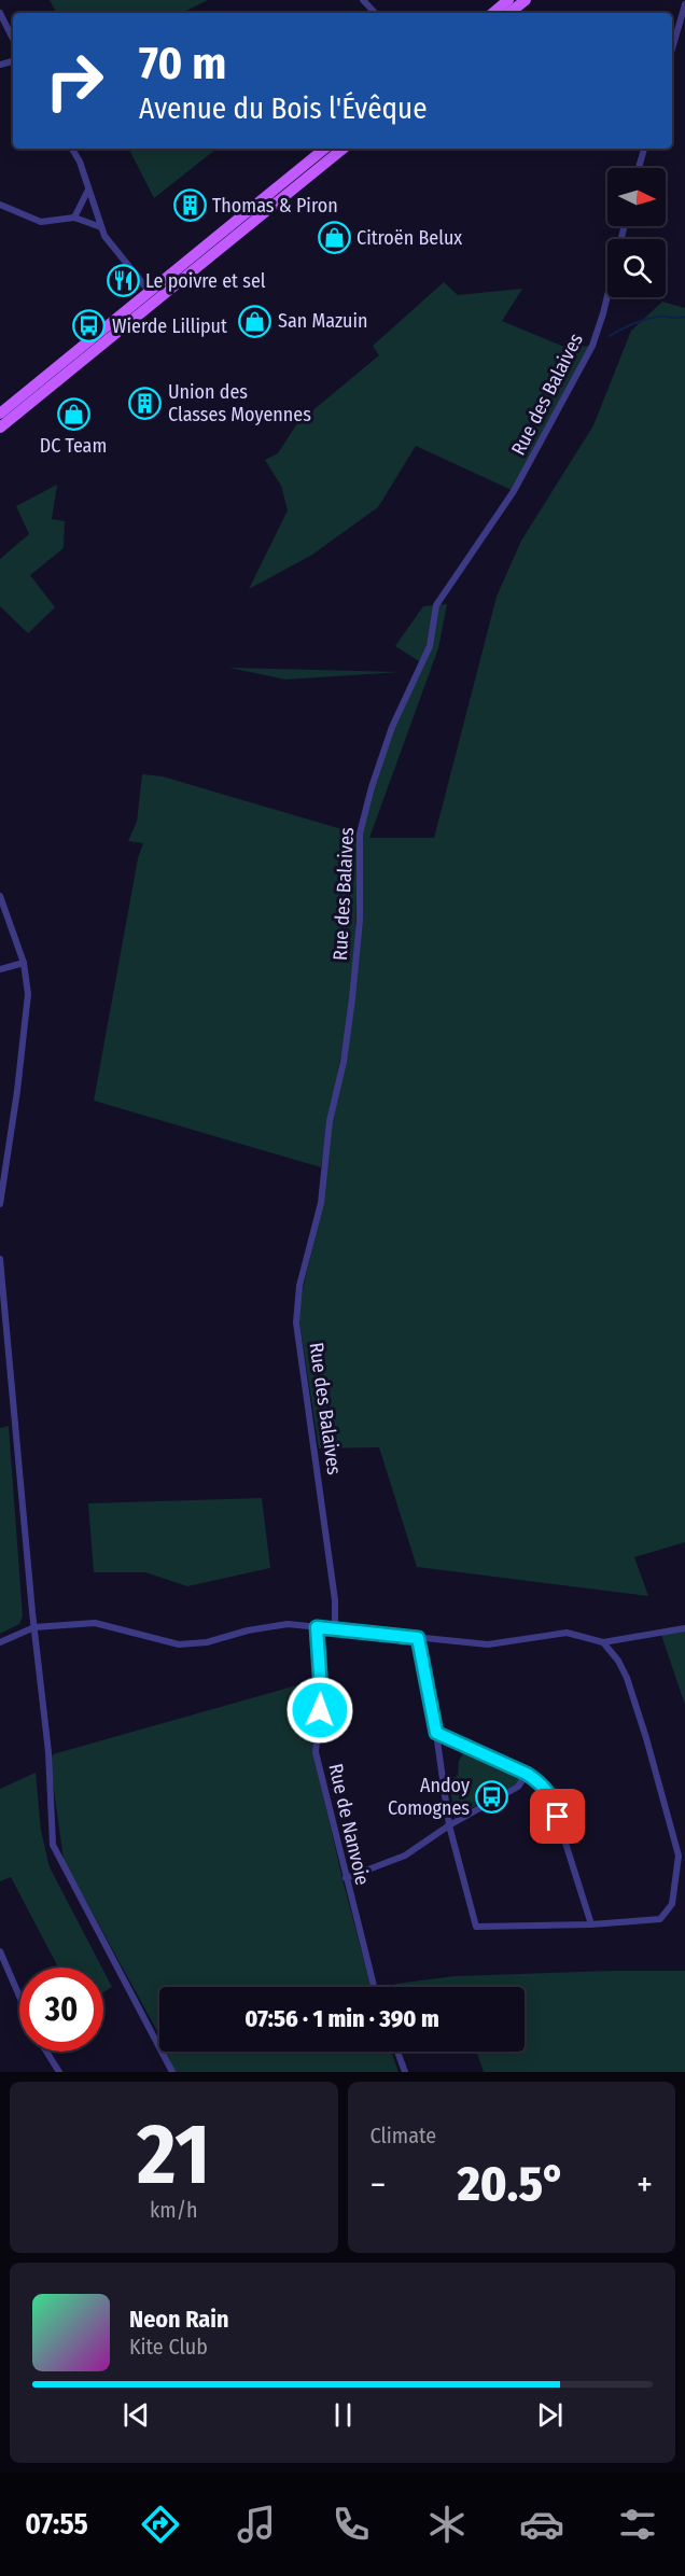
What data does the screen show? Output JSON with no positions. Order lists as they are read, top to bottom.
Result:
{
  "streets": {
    "street": ["Rue des Balaives", "Rue de Nanvoie"]
  },
  "places": {
    "building": ["Thomas & Piron", "Union des Classes Moyennes"],
    "shop": ["Citroën Belux", "San Mazuin", "DC Team"],
    "restaurant": ["Le poivre et sel"],
    "bus stop": ["Wierde Lilliput", "Andoy Comognes"]
  },
  "north": "right",
  "page": {
    "turn": ["70 m", "Avenue du Bois l'Évêque"],
    "limit": "30",
    "trip": "07:56 · 1 min · 390 m",
    "tile": [
      ["21", "km/h"],
      "Climate"
    ],
    "heat": ["−", "20.5°", "+"],
    "song": ["Neon Rain", "Kite Club"],
    "tabs": "07:55"
  }
}
